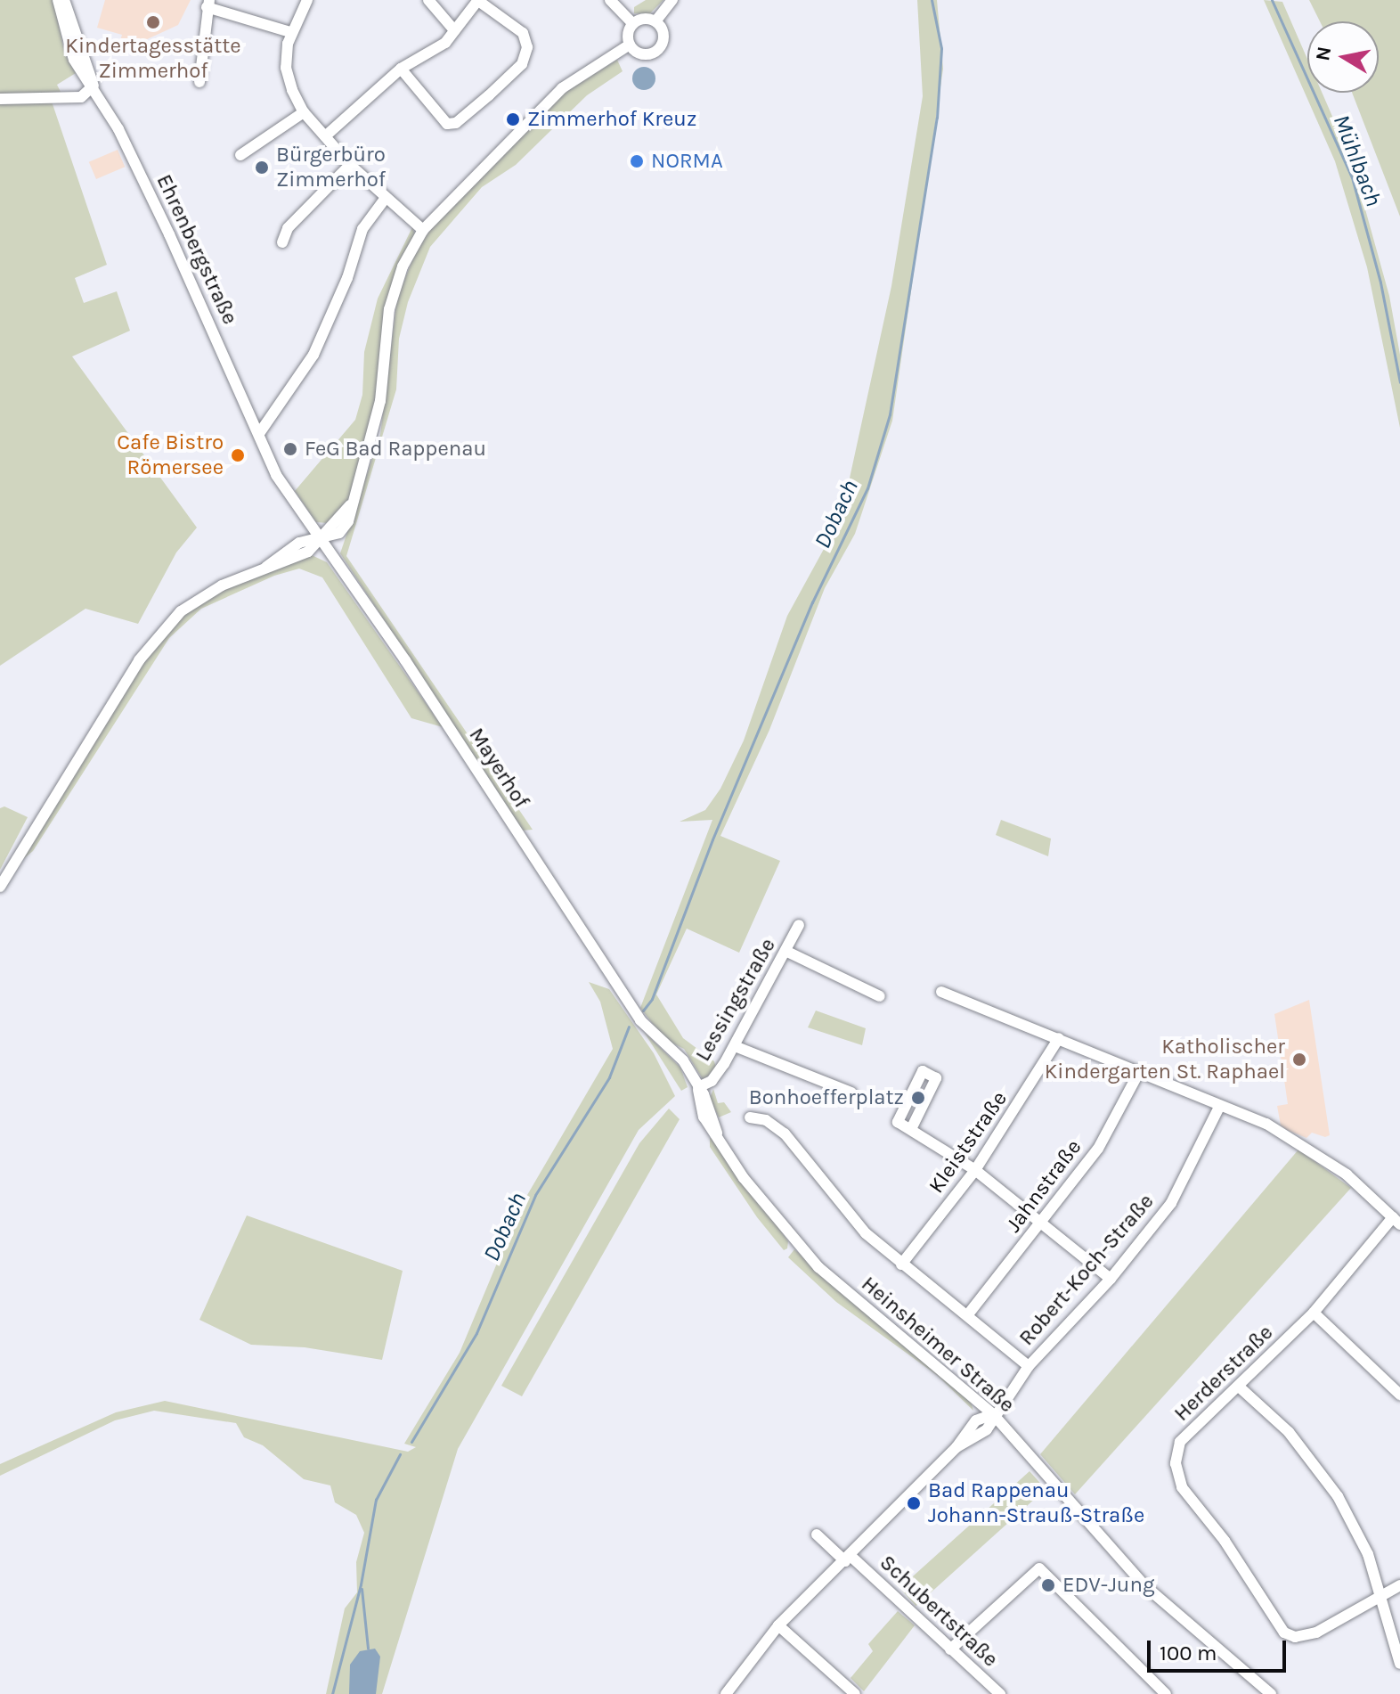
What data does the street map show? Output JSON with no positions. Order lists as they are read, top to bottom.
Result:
{
  "streets": {
    "street": [
      "Ehrenbergstraße",
      "Mayerhof",
      "Lessingstraße",
      "Kleiststraße",
      "Jahnstraße",
      "Robert-Koch-Straße",
      "Heinsheimer Straße",
      "Herderstraße",
      "Schubertstraße"
    ]
  },
  "crossings": [
    ["Ehrenbergstraße", "Mayerhof"],
    ["Mayerhof", "Heinsheimer Straße"],
    ["Lessingstraße", "Heinsheimer Straße"],
    ["Robert-Koch-Straße", "Heinsheimer Straße"],
    ["Robert-Koch-Straße", "Schubertstraße"]
  ],
  "water": ["Mühlbach", "Dobach"],
  "places": [
    "Kindertagesstätte Zimmerhof",
    "Zimmerhof Kreuz",
    "NORMA",
    "Bürgerbüro Zimmerhof",
    "FeG Bad Rappenau",
    "Cafe Bistro Römersee",
    "Katholischer Kindergarten St. Raphael",
    "Bonhoefferplatz",
    "Bad Rappenau Johann-Strauß-Straße",
    "EDV-Jung"
  ],
  "scale_bar": "100 m",
  "north": "left"
}
